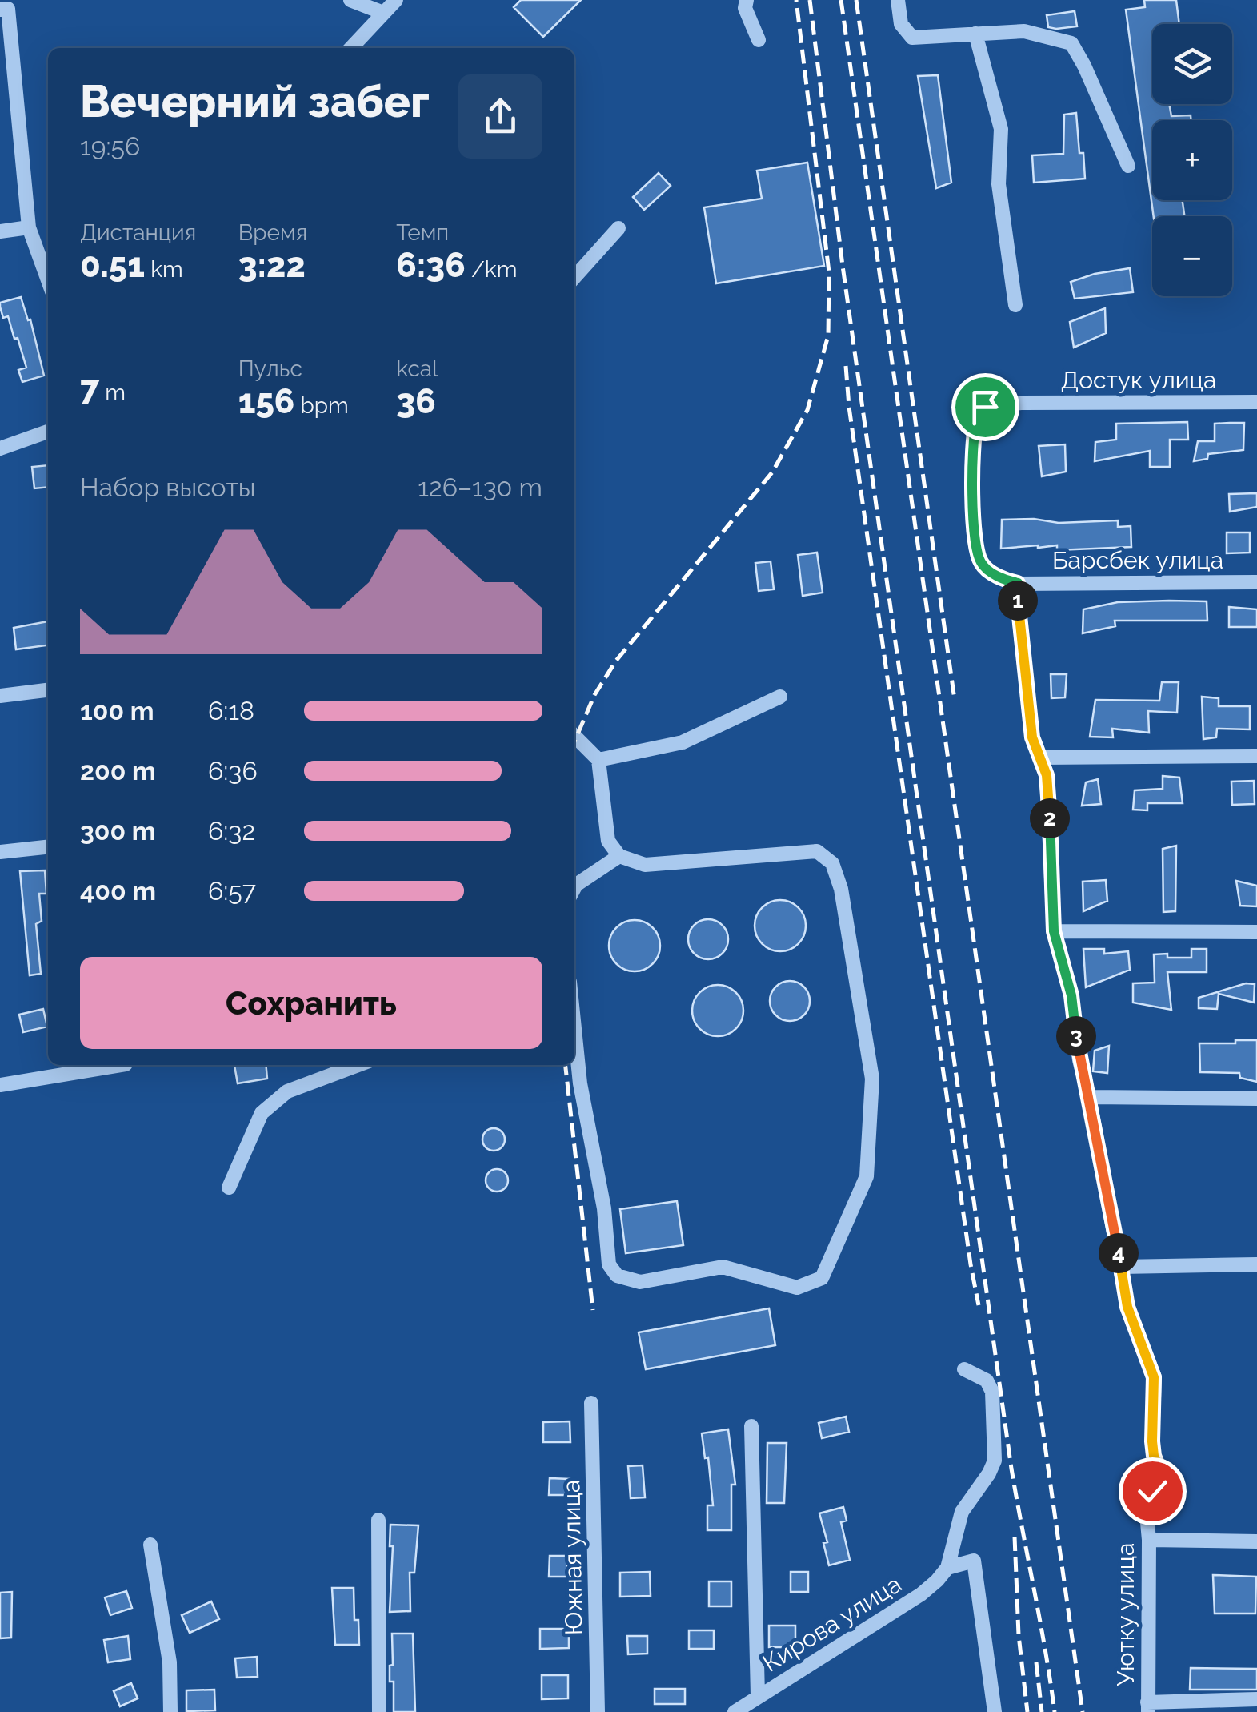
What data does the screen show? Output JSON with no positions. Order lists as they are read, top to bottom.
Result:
{
  "streets": {
    "street": [
      "Достук улица",
      "Барсбек улица",
      "Южная улица",
      "Уютку улица",
      "Кирова улица"
    ]
  },
  "crossings": [
    ["Достук улица", "Барсбек улица"],
    ["Достук улица", "Уютку улица"],
    ["Барсбек улица", "Уютку улица"]
  ],
  "page": {
    "map_buttons": ["+", "−"],
    "heading": ["Вечерний забег", "19:56"],
    "stats": [
      ["Дистанция", "0.51 km"],
      ["Время", "3:22"],
      ["Темп", "6:36 /km"],
      ["7 m"],
      ["Пульс", "156 bpm"],
      ["kcal", "36"]
    ],
    "chart": ["Набор высоты", "126–130 m"],
    "pins": [
      "1",
      "2",
      "3",
      "4"
    ],
    "list": [
      {
        "name": "100 m",
        "note": "6:18"
      },
      {
        "name": "200 m",
        "note": "6:36"
      },
      {
        "name": "300 m",
        "note": "6:32"
      },
      {
        "name": "400 m",
        "note": "6:57"
      }
    ],
    "buttons": "Сохранить"
  }
}
